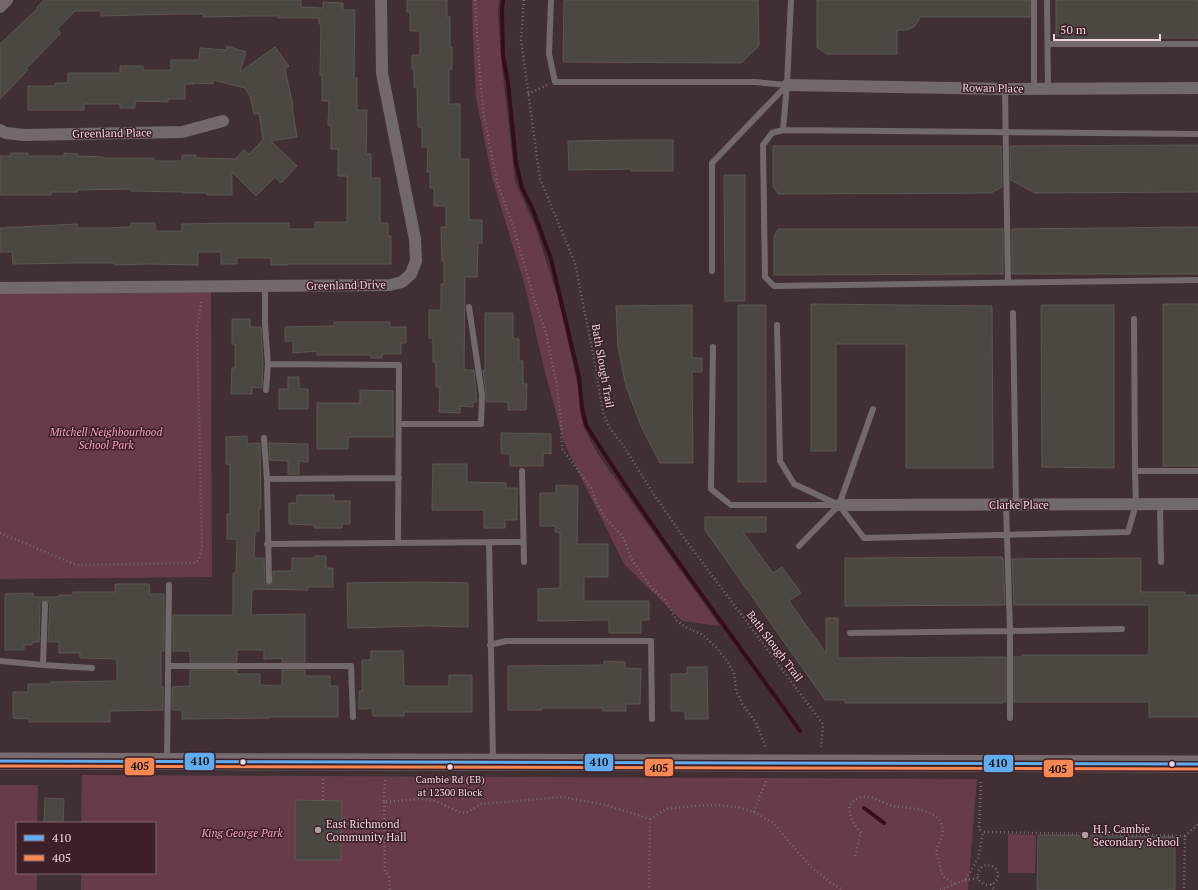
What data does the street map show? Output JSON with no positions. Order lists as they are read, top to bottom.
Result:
{
  "streets": {
    "street": [
      "Rowan Place",
      "Greenland Place",
      "Greenland Drive",
      "Clarke Place"
    ],
    "path": ["Bath Slough Trail"]
  },
  "parks": ["Mitchell Neighbourhood School Park", "King George Park"],
  "places": ["Cambie Rd (EB) at 12300 Block", "East Richmond Community Hall", "H.J. Cambie Secondary School"],
  "lines": ["transit line 410", "transit line 405"],
  "legend": ["410", "405"],
  "scale_bar": "50 m"
}
